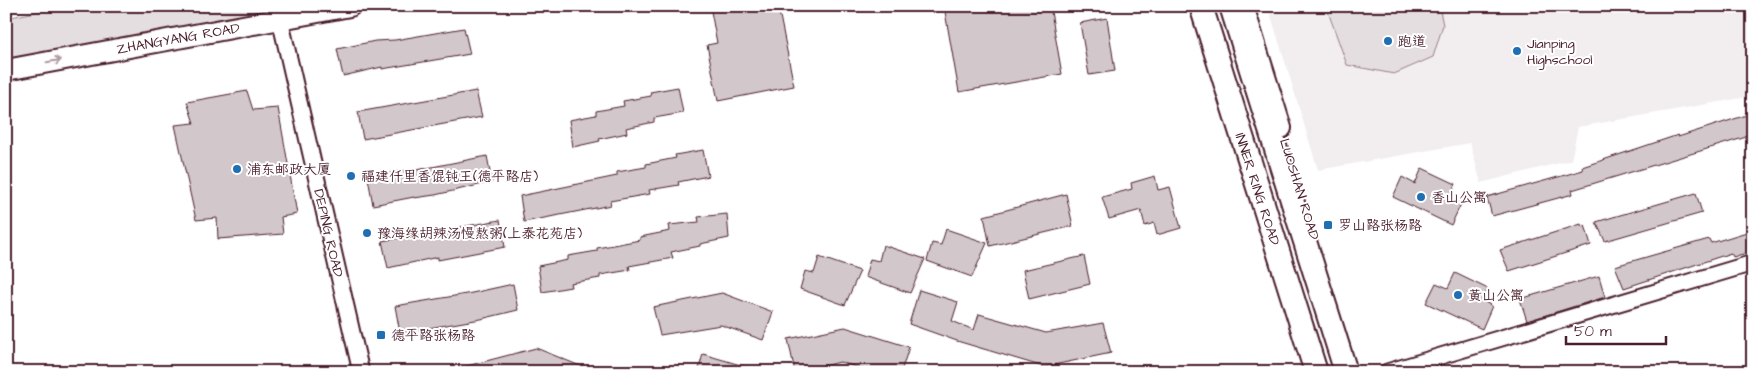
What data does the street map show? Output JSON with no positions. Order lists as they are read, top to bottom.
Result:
{
  "streets": {
    "highway": ["INNER RING ROAD"],
    "main road": ["ZHANGYANG ROAD", "LUOSHAN ROAD"],
    "street": ["DEPING ROAD"]
  },
  "crossings": [
    ["ZHANGYANG ROAD", "DEPING ROAD"]
  ],
  "one_way": ["ZHANGYANG ROAD"],
  "places": {
    "other": [
      "跑道",
      "Jianping Highschool",
      "浦东邮政大厦",
      "福建仟里香馄钝王(德平路店)",
      "香山公寓",
      "豫海缘胡辣汤慢熬粥(上泰花苑店)",
      "黄山公寓"
    ],
    "transit": ["罗山路张杨路", "德平路张杨路"]
  },
  "scale_bar": "50 m"
}
